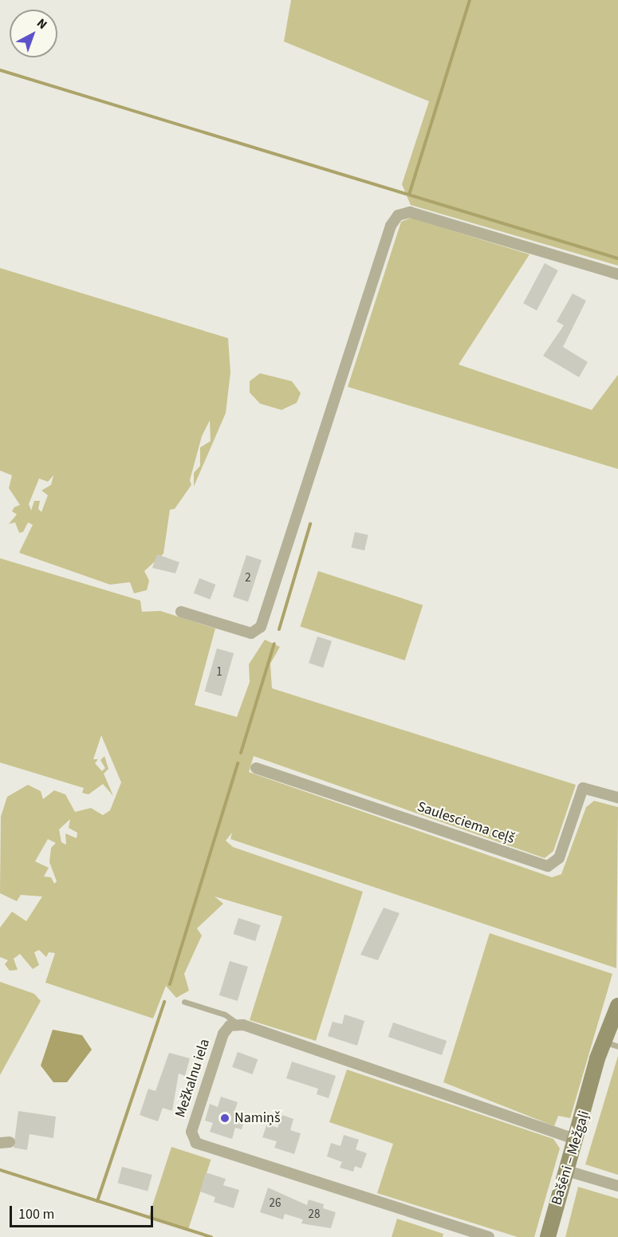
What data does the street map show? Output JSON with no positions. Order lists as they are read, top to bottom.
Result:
{
  "streets": {
    "street": ["Saulesciema ceļš", "Mežkalnu iela", "Bašēni – Mežgaļi"]
  },
  "places": ["Namiņš"],
  "house_numbers": [
    "2",
    "1",
    "26",
    "28"
  ],
  "scale_bar": "100 m",
  "north": "top right"
}
